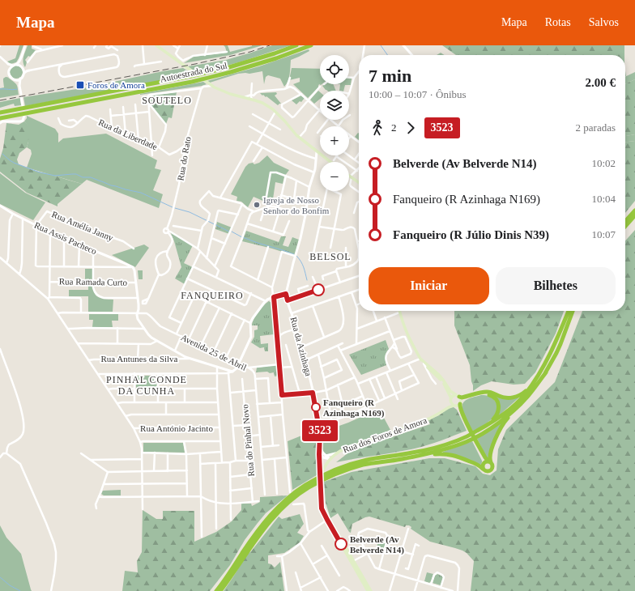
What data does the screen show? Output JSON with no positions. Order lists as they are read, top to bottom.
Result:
{
  "streets": {
    "highway": ["Autoestrada do Sul"],
    "main road": ["Rua dos Foros de Amora"],
    "street": [
      "Rua da Liberdade",
      "Rua do Rato",
      "Rua Amélia Janny",
      "Rua Assis Pacheco",
      "Rua Ramada Curto",
      "Rua da Azinhaga",
      "Avenida 25 de Abril",
      "Rua Antunes da Silva",
      "Rua António Jacinto",
      "Rua do Pinhal Novo"
    ]
  },
  "crossings": [
    ["Rua da Liberdade", "Rua do Rato"],
    ["Rua Amélia Janny", "Rua Assis Pacheco"],
    ["Rua da Azinhaga", "Rua dos Foros de Amora"]
  ],
  "districts": [
    "SOUTELO",
    "BELSOL",
    "FANQUEIRO",
    "PINHAL CONDE DA CUNHA"
  ],
  "places": {
    "transit": ["Foros de Amora"],
    "other": ["Igreja de Nosso Senhor do Bonfim", "Fanqueiro (R Azinhaga N169)", "Belverde (Av Belverde N14)"]
  },
  "lines": ["bus line 3523"],
  "page": {
    "header": "Mapa",
    "nav": ["Mapa", "Rotas", "Salvos"],
    "on_map": "3523",
    "map_buttons": ["+", "−"],
    "heading": ["7 min", "10:00 – 10:07 · Ônibus", "2.00 €"],
    "legs": ["2", "3523", "2 paradas"],
    "list": [
      {
        "name": "Belverde (Av Belverde N14)",
        "value": "10:02"
      },
      {
        "name": "Fanqueiro (R Azinhaga N169)",
        "value": "10:04"
      },
      {
        "name": "Fanqueiro (R Júlio Dinis N39)",
        "value": "10:07"
      }
    ],
    "buttons": ["Iniciar", "Bilhetes"]
  }
}
